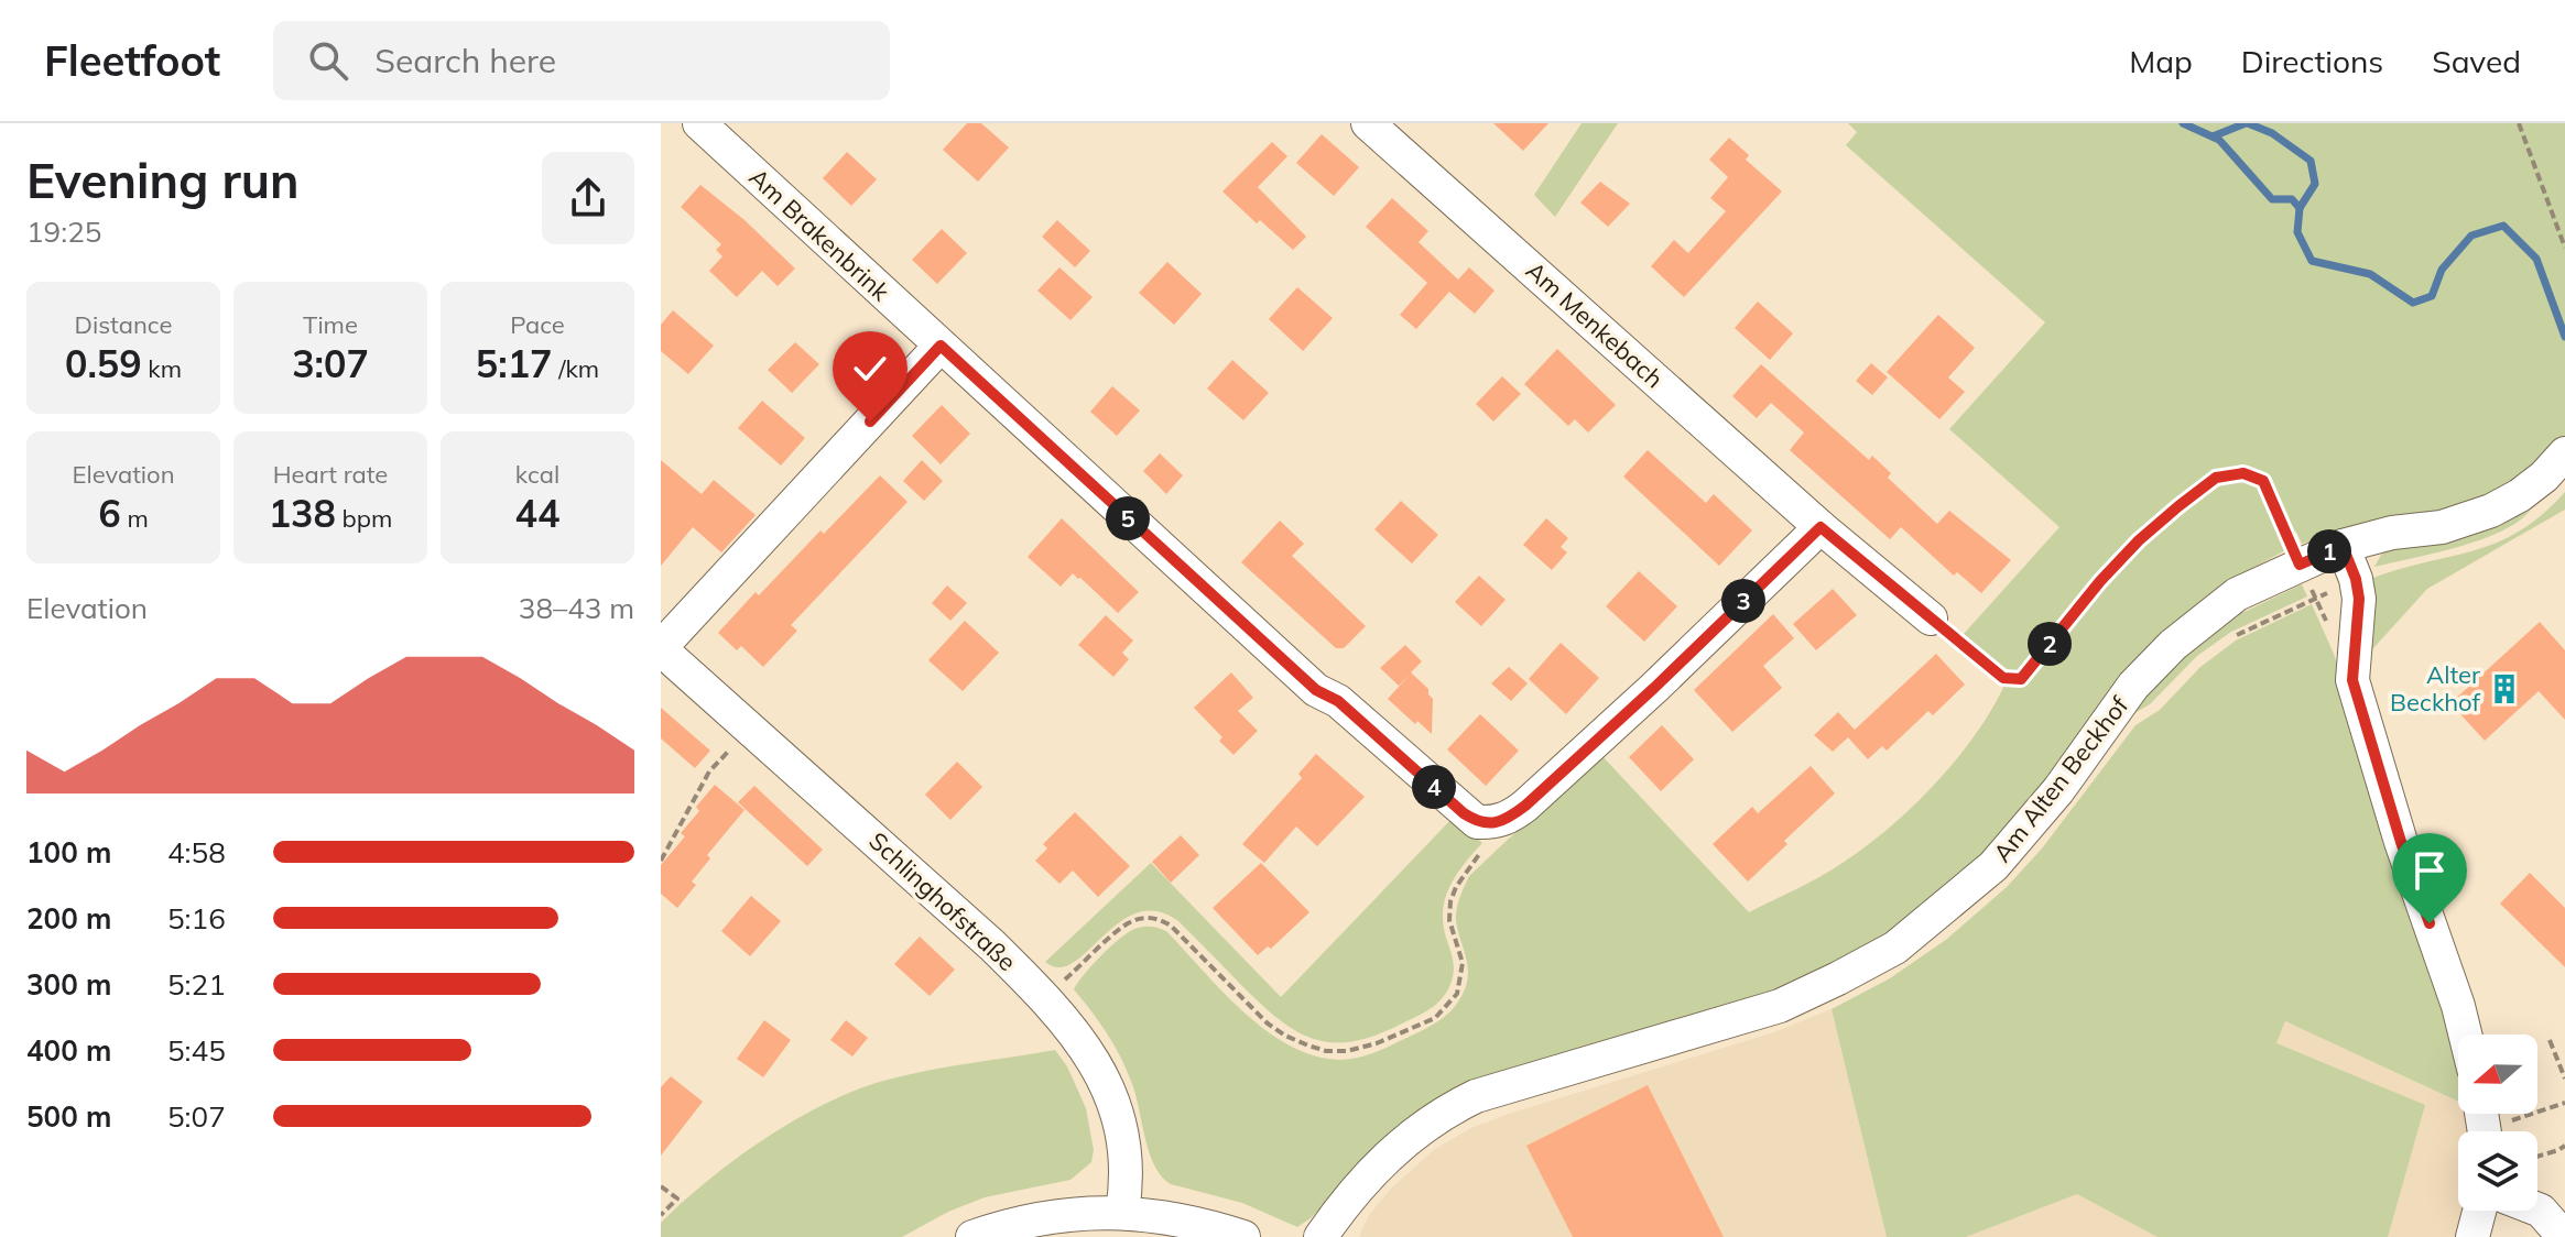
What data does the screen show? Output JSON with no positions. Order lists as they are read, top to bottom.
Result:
{
  "streets": {
    "street": [
      "Am Brakenbrink",
      "Am Menkebach",
      "Am Alten Beckhof",
      "Schlinghofstraße"
    ]
  },
  "places": {
    "building": ["Alter Beckhof"]
  },
  "north": "left",
  "page": {
    "header": "Fleetfoot",
    "search": "Search here",
    "nav": ["Map", "Directions", "Saved"],
    "heading": ["Evening run", "19:25"],
    "stats": [
      ["Distance", "0.59 km"],
      ["Time", "3:07"],
      ["Pace", "5:17 /km"],
      ["Elevation", "6 m"],
      ["Heart rate", "138 bpm"],
      ["kcal", "44"]
    ],
    "pins": [
      "5",
      "1",
      "3",
      "2",
      "4"
    ],
    "chart": ["Elevation", "38–43 m"],
    "list": [
      {
        "name": "100 m",
        "note": "4:58"
      },
      {
        "name": "200 m",
        "note": "5:16"
      },
      {
        "name": "300 m",
        "note": "5:21"
      },
      {
        "name": "400 m",
        "note": "5:45"
      },
      {
        "name": "500 m",
        "note": "5:07"
      }
    ]
  }
}
